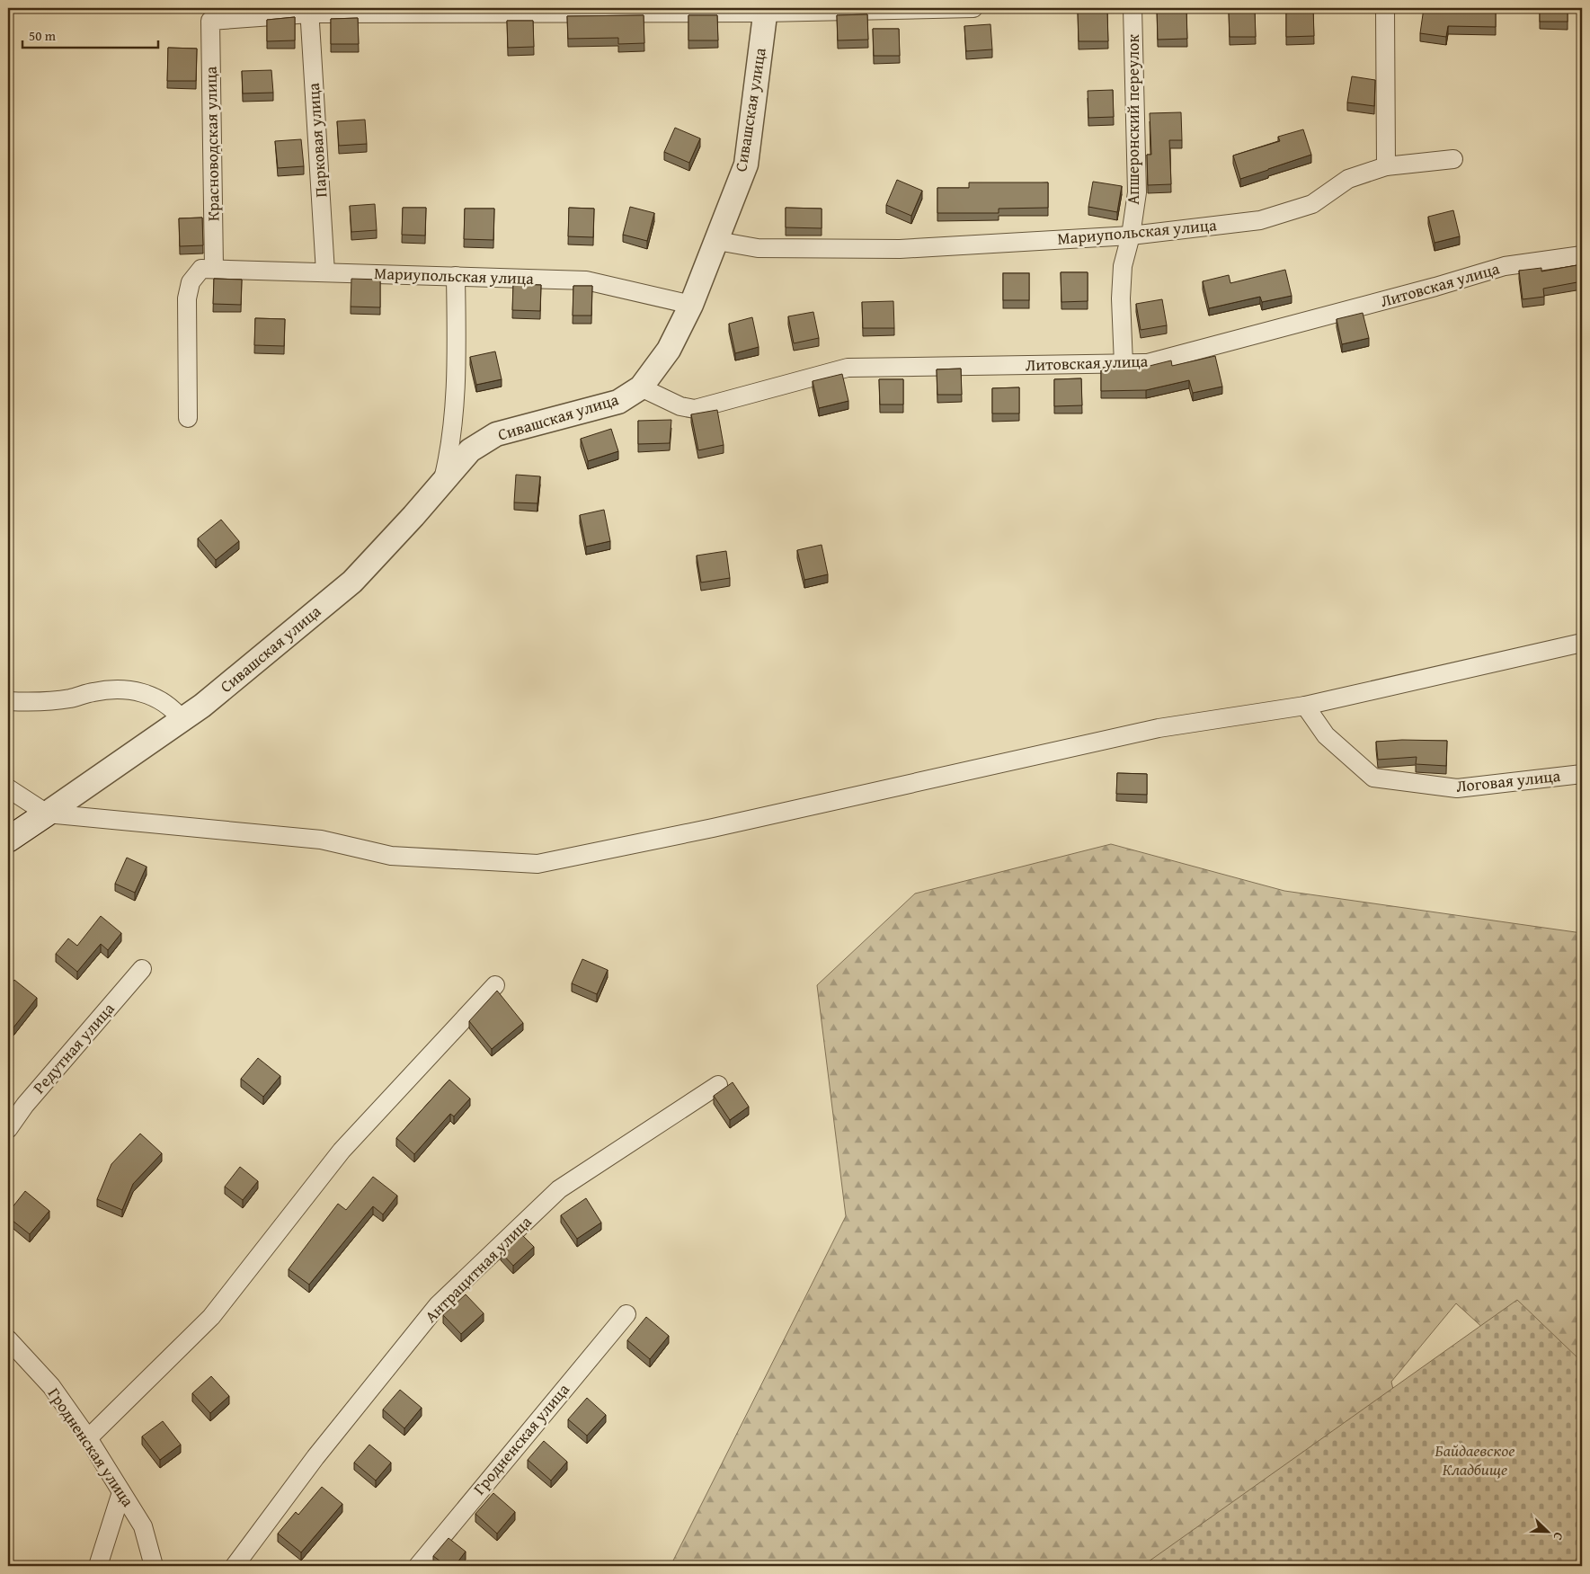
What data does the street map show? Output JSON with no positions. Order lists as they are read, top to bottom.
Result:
{
  "streets": {
    "street": [
      "Сивашская улица",
      "Апшеронский переулок",
      "Парковая улица",
      "Красноводская улица",
      "Мариупольская улица",
      "Литовская улица",
      "Логовая улица",
      "Редутная улица",
      "Антрацитная улица",
      "Гродненская улица"
    ]
  },
  "crossings": [
    ["Сивашская улица", "Мариупольская улица"],
    ["Сивашская улица", "Литовская улица"],
    ["Апшеронский переулок", "Мариупольская улица"],
    ["Апшеронский переулок", "Литовская улица"],
    ["Парковая улица", "Красноводская улица"],
    ["Парковая улица", "Мариупольская улица"],
    ["Красноводская улица", "Мариупольская улица"]
  ],
  "parks": ["Байдаевское Кладбище"],
  "scale_bar": "50 m",
  "north": "bottom right"
}
